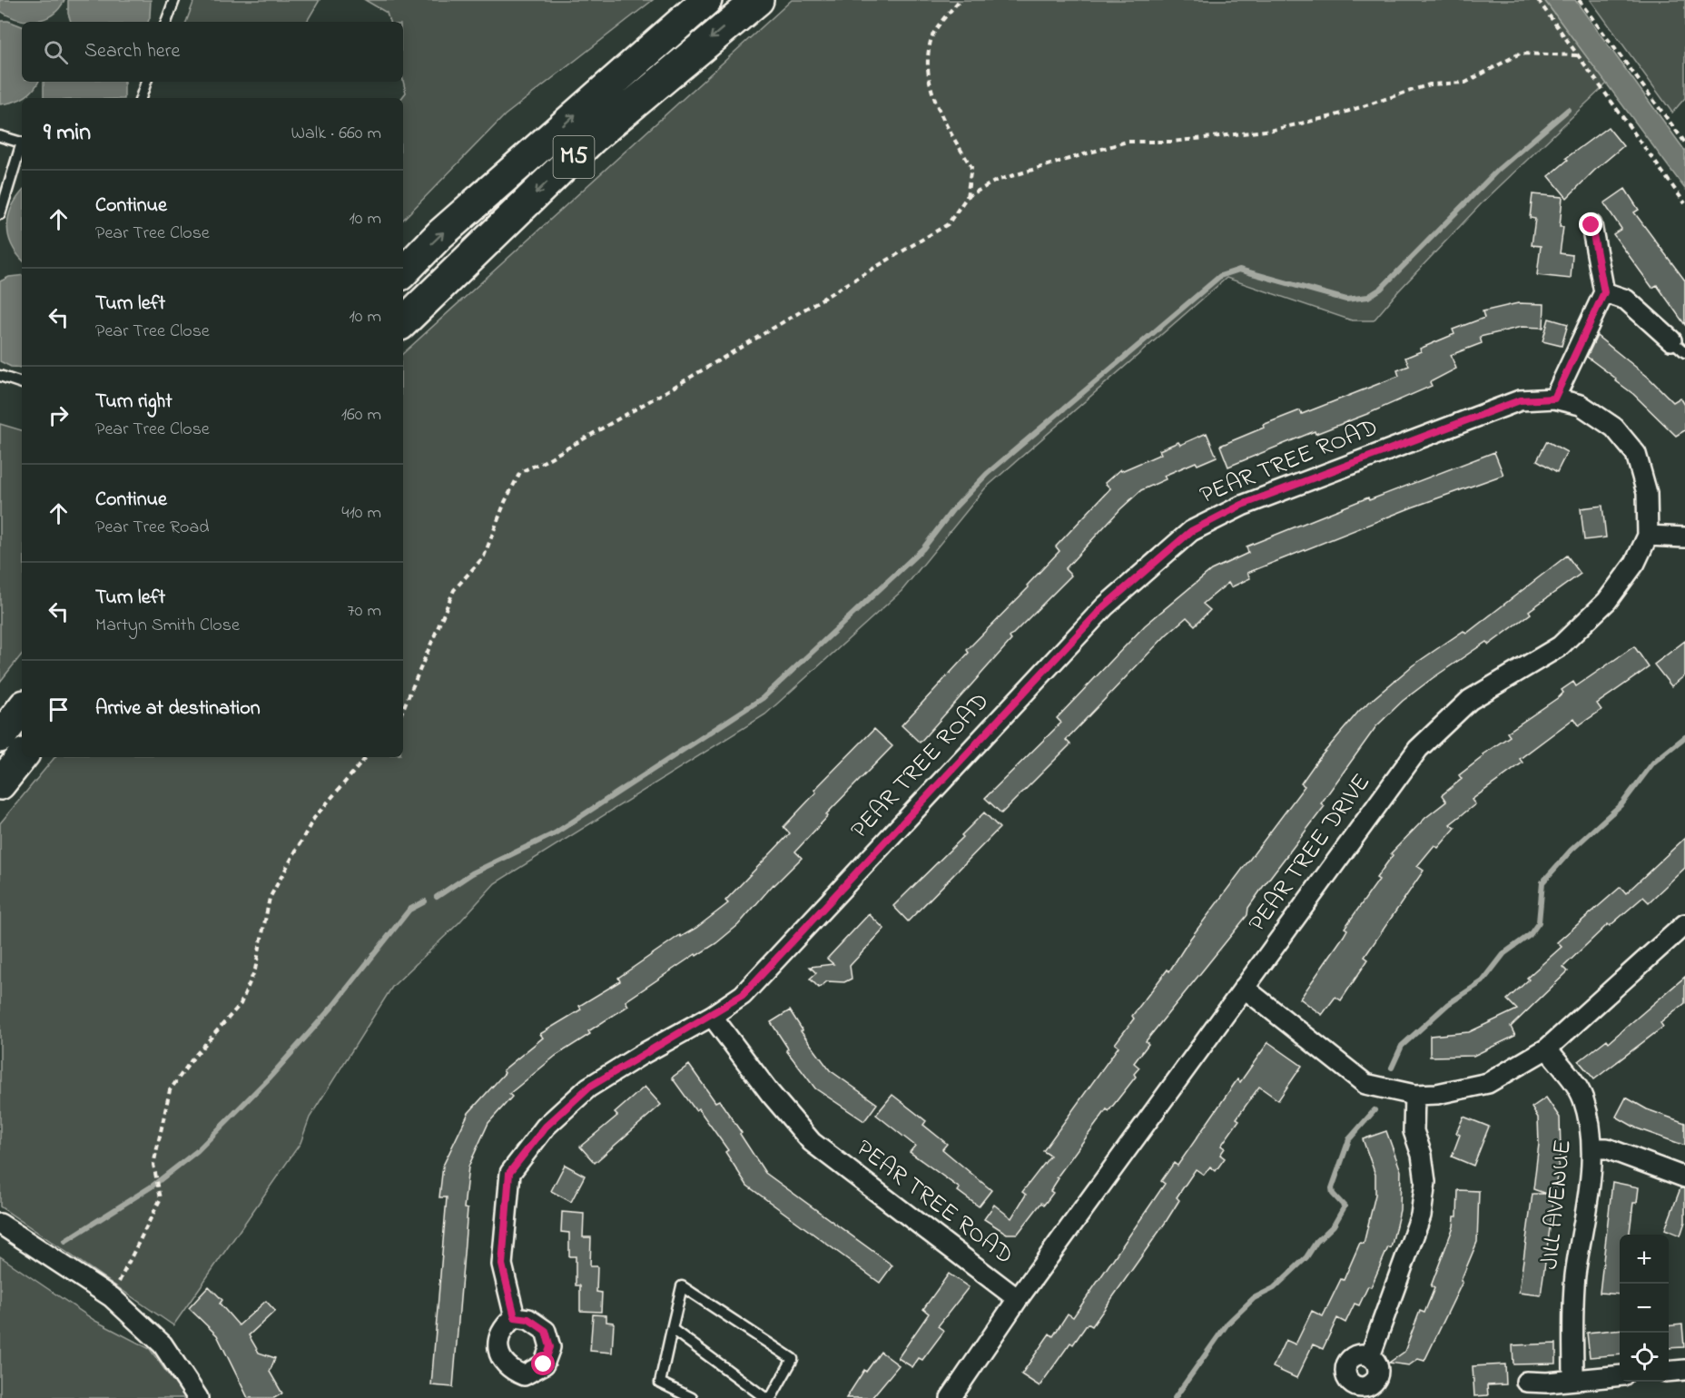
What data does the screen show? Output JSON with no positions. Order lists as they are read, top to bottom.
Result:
{
  "streets": {
    "highway": ["M5"],
    "street": ["PEAR TREE ROAD", "PEAR TREE DRIVE", "JILL AVENUE"]
  },
  "crossings": [
    ["PEAR TREE ROAD", "PEAR TREE DRIVE"]
  ],
  "page": {
    "search": "Search here",
    "heading": ["9 min", "Walk · 660 m"],
    "list": [
      ["Continue", "Pear Tree Close", "10 m"],
      ["Turn left", "Pear Tree Close", "10 m"],
      ["Turn right", "Pear Tree Close", "160 m"],
      ["Continue", "Pear Tree Road", "410 m"],
      ["Turn left", "Martyn Smith Close", "70 m"],
      "Arrive at destination"
    ],
    "map_buttons": ["+", "−"]
  }
}
